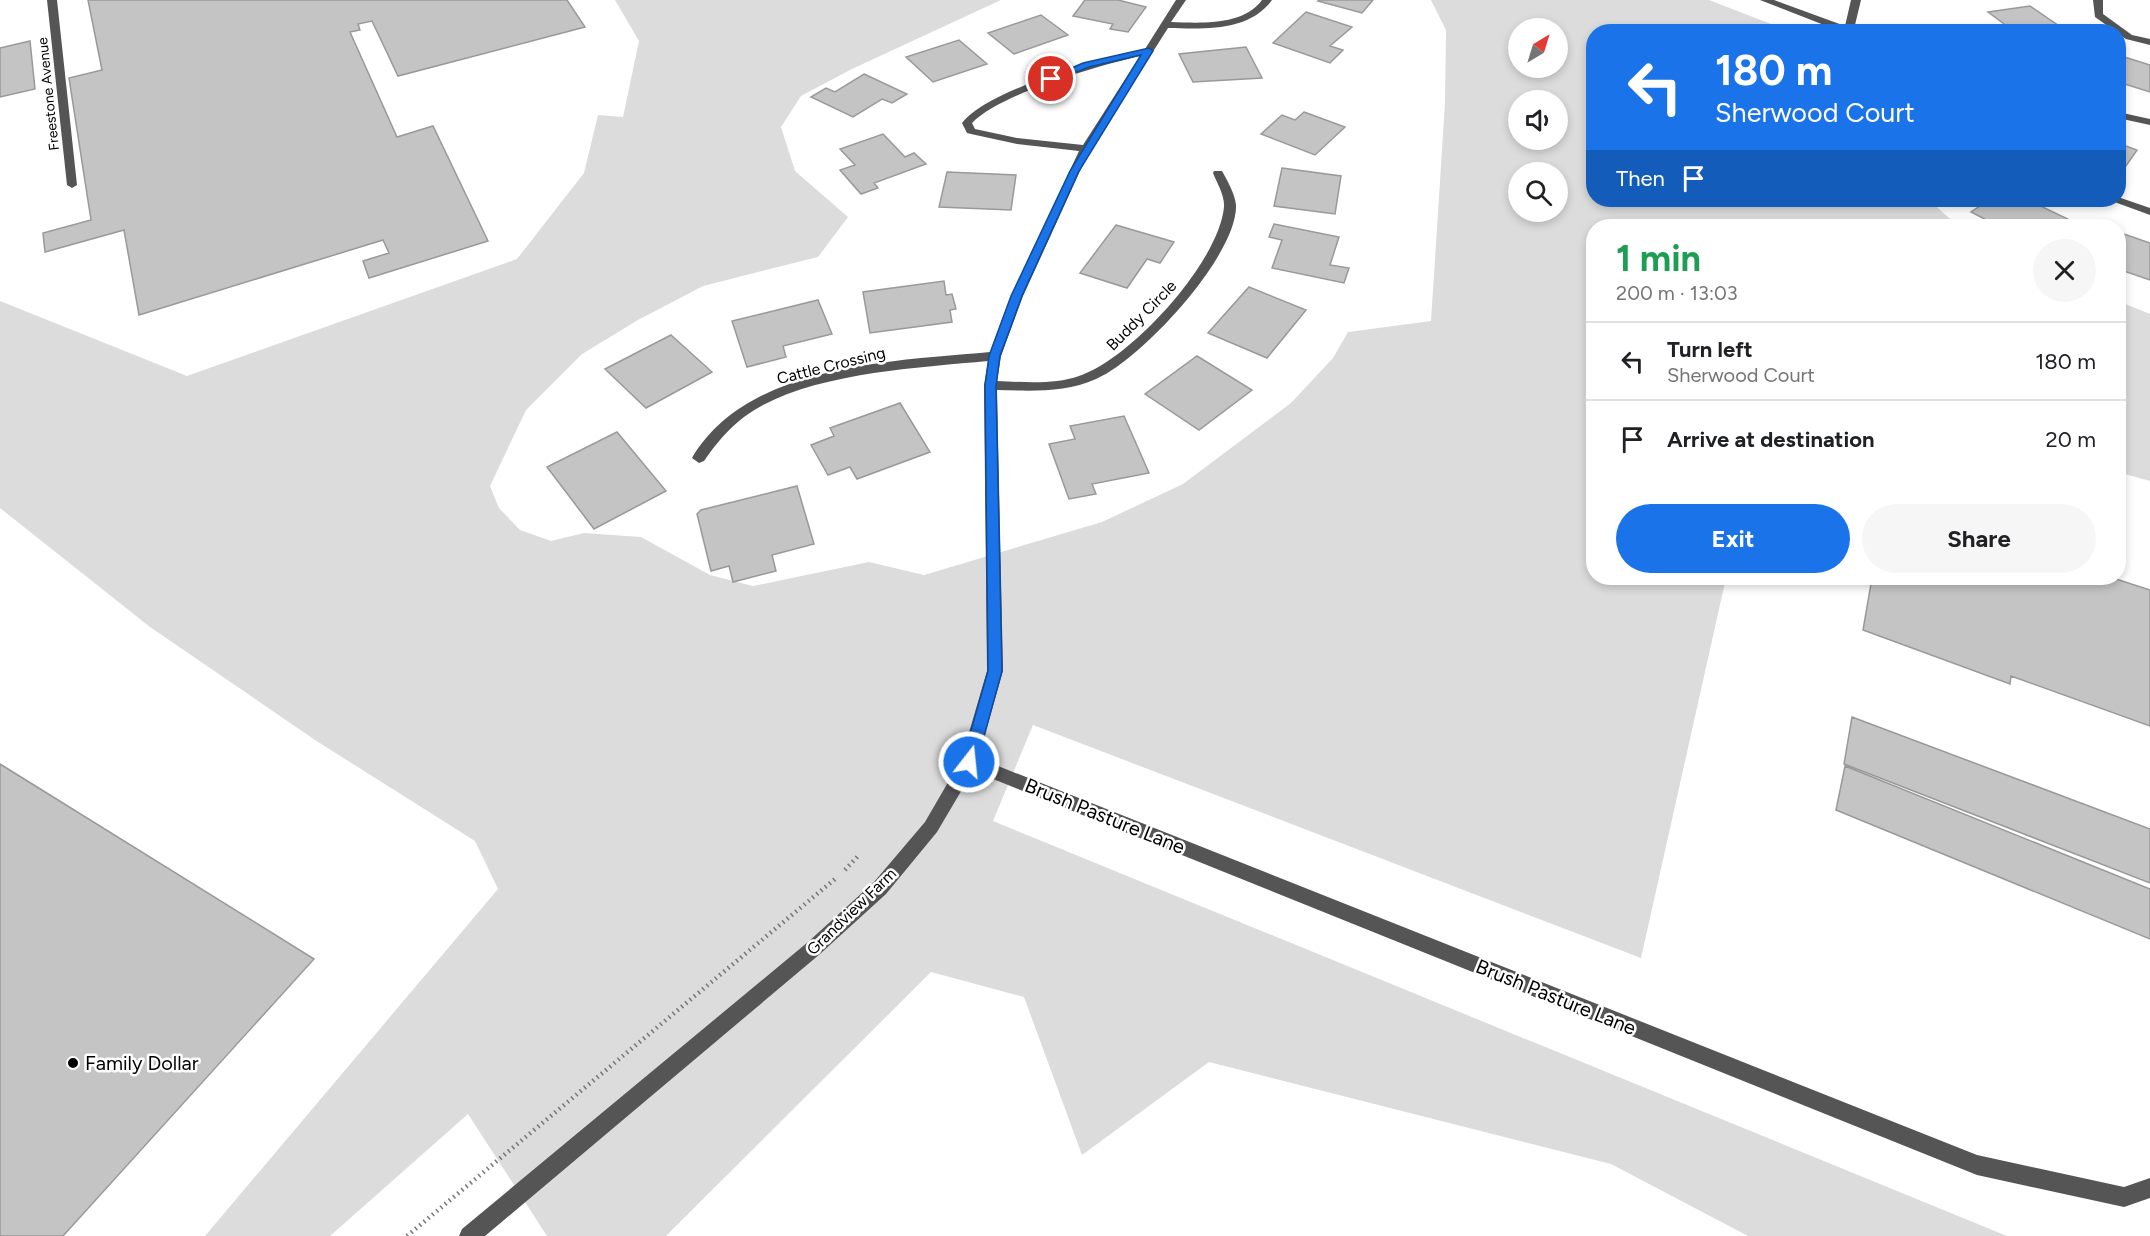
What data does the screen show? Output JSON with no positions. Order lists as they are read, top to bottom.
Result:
{
  "streets": {
    "street": [
      "Freestone Avenue",
      "Buddy Circle",
      "Cattle Crossing",
      "Brush Pasture Lane",
      "Grandview Farm"
    ]
  },
  "crossings": [
    ["Buddy Circle", "Grandview Farm"],
    ["Cattle Crossing", "Grandview Farm"],
    ["Brush Pasture Lane", "Grandview Farm"]
  ],
  "places": ["Family Dollar"],
  "north": "top right",
  "page": {
    "turn": ["180 m", "Sherwood Court"],
    "then": "Then",
    "heading": ["1 min", "200 m · 13:03"],
    "list": [
      {
        "name": "Turn left",
        "note": "Sherwood Court",
        "value": "180 m"
      },
      {
        "name": "Arrive at destination",
        "value": "20 m"
      }
    ],
    "buttons": ["Exit", "Share"]
  }
}
